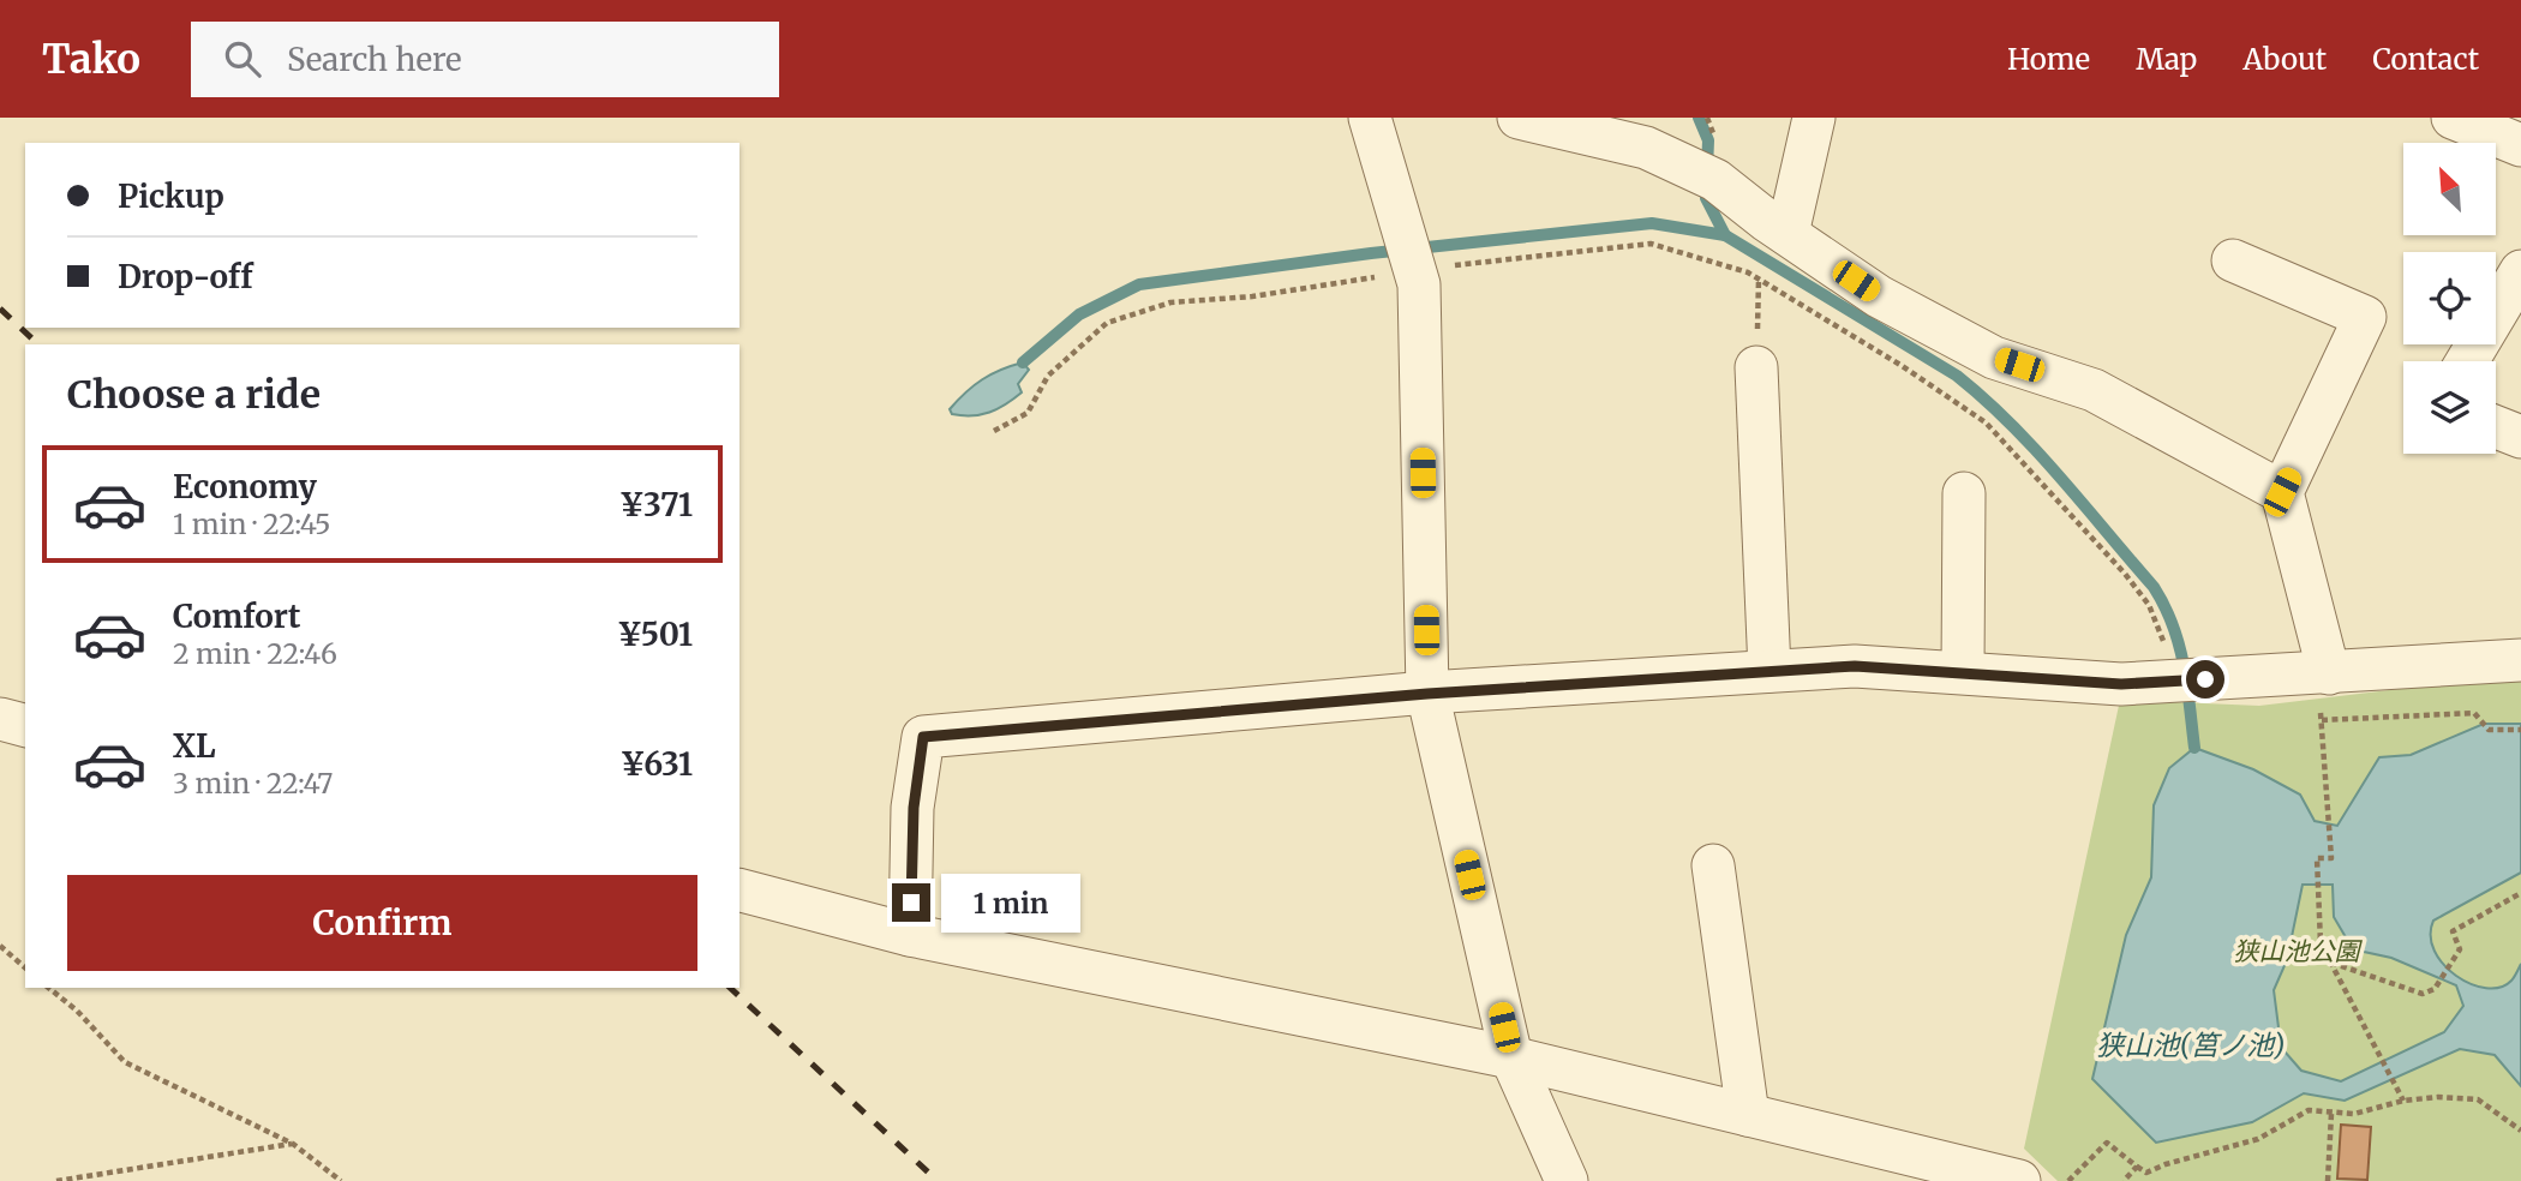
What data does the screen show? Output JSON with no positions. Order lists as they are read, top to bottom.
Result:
{
  "water": ["狭山池(筥ノ池)"],
  "parks": ["狭山池公園"],
  "north": "top left",
  "page": {
    "header": "Tako",
    "search": "Search here",
    "nav": [
      "Home",
      "Map",
      "About",
      "Contact"
    ],
    "banner": ["Pickup", "Drop-off"],
    "heading": "Choose a ride",
    "list": [
      {
        "name": "Economy",
        "note": "1 min · 22:45",
        "value": "¥371"
      },
      {
        "name": "Comfort",
        "note": "2 min · 22:46",
        "value": "¥501"
      },
      {
        "name": "XL",
        "note": "3 min · 22:47",
        "value": "¥631"
      }
    ],
    "buttons": "Confirm",
    "bubble": "1 min"
  }
}
